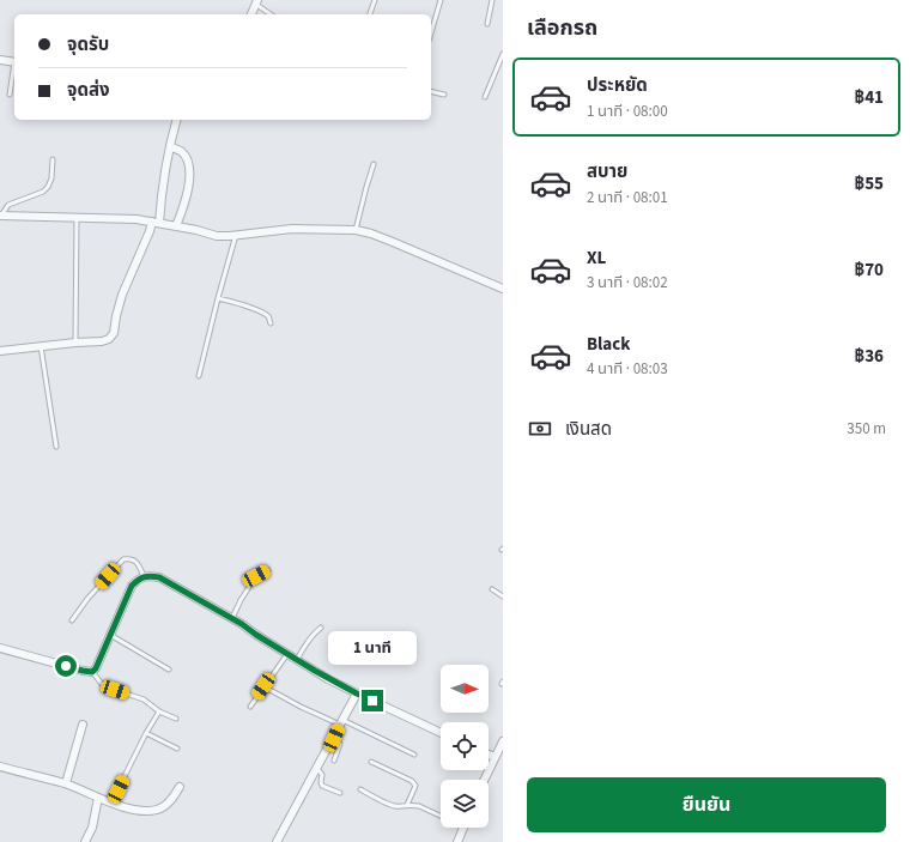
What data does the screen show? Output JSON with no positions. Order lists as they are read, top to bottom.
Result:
{
  "north": "right",
  "page": {
    "heading": "เลือกรถ",
    "banner": ["จุดรับ", "จุดส่ง"],
    "list": [
      {
        "name": "ประหยัด",
        "note": "1 นาที · 08:00",
        "value": "฿41"
      },
      {
        "name": "สบาย",
        "note": "2 นาที · 08:01",
        "value": "฿55"
      },
      {
        "name": "XL",
        "note": "3 นาที · 08:02",
        "value": "฿70"
      },
      {
        "name": "Black",
        "note": "4 นาที · 08:03",
        "value": "฿36"
      }
    ],
    "pay": ["เงินสด", "350 m"],
    "bubble": "1 นาที",
    "buttons": "ยืนยัน"
  }
}
